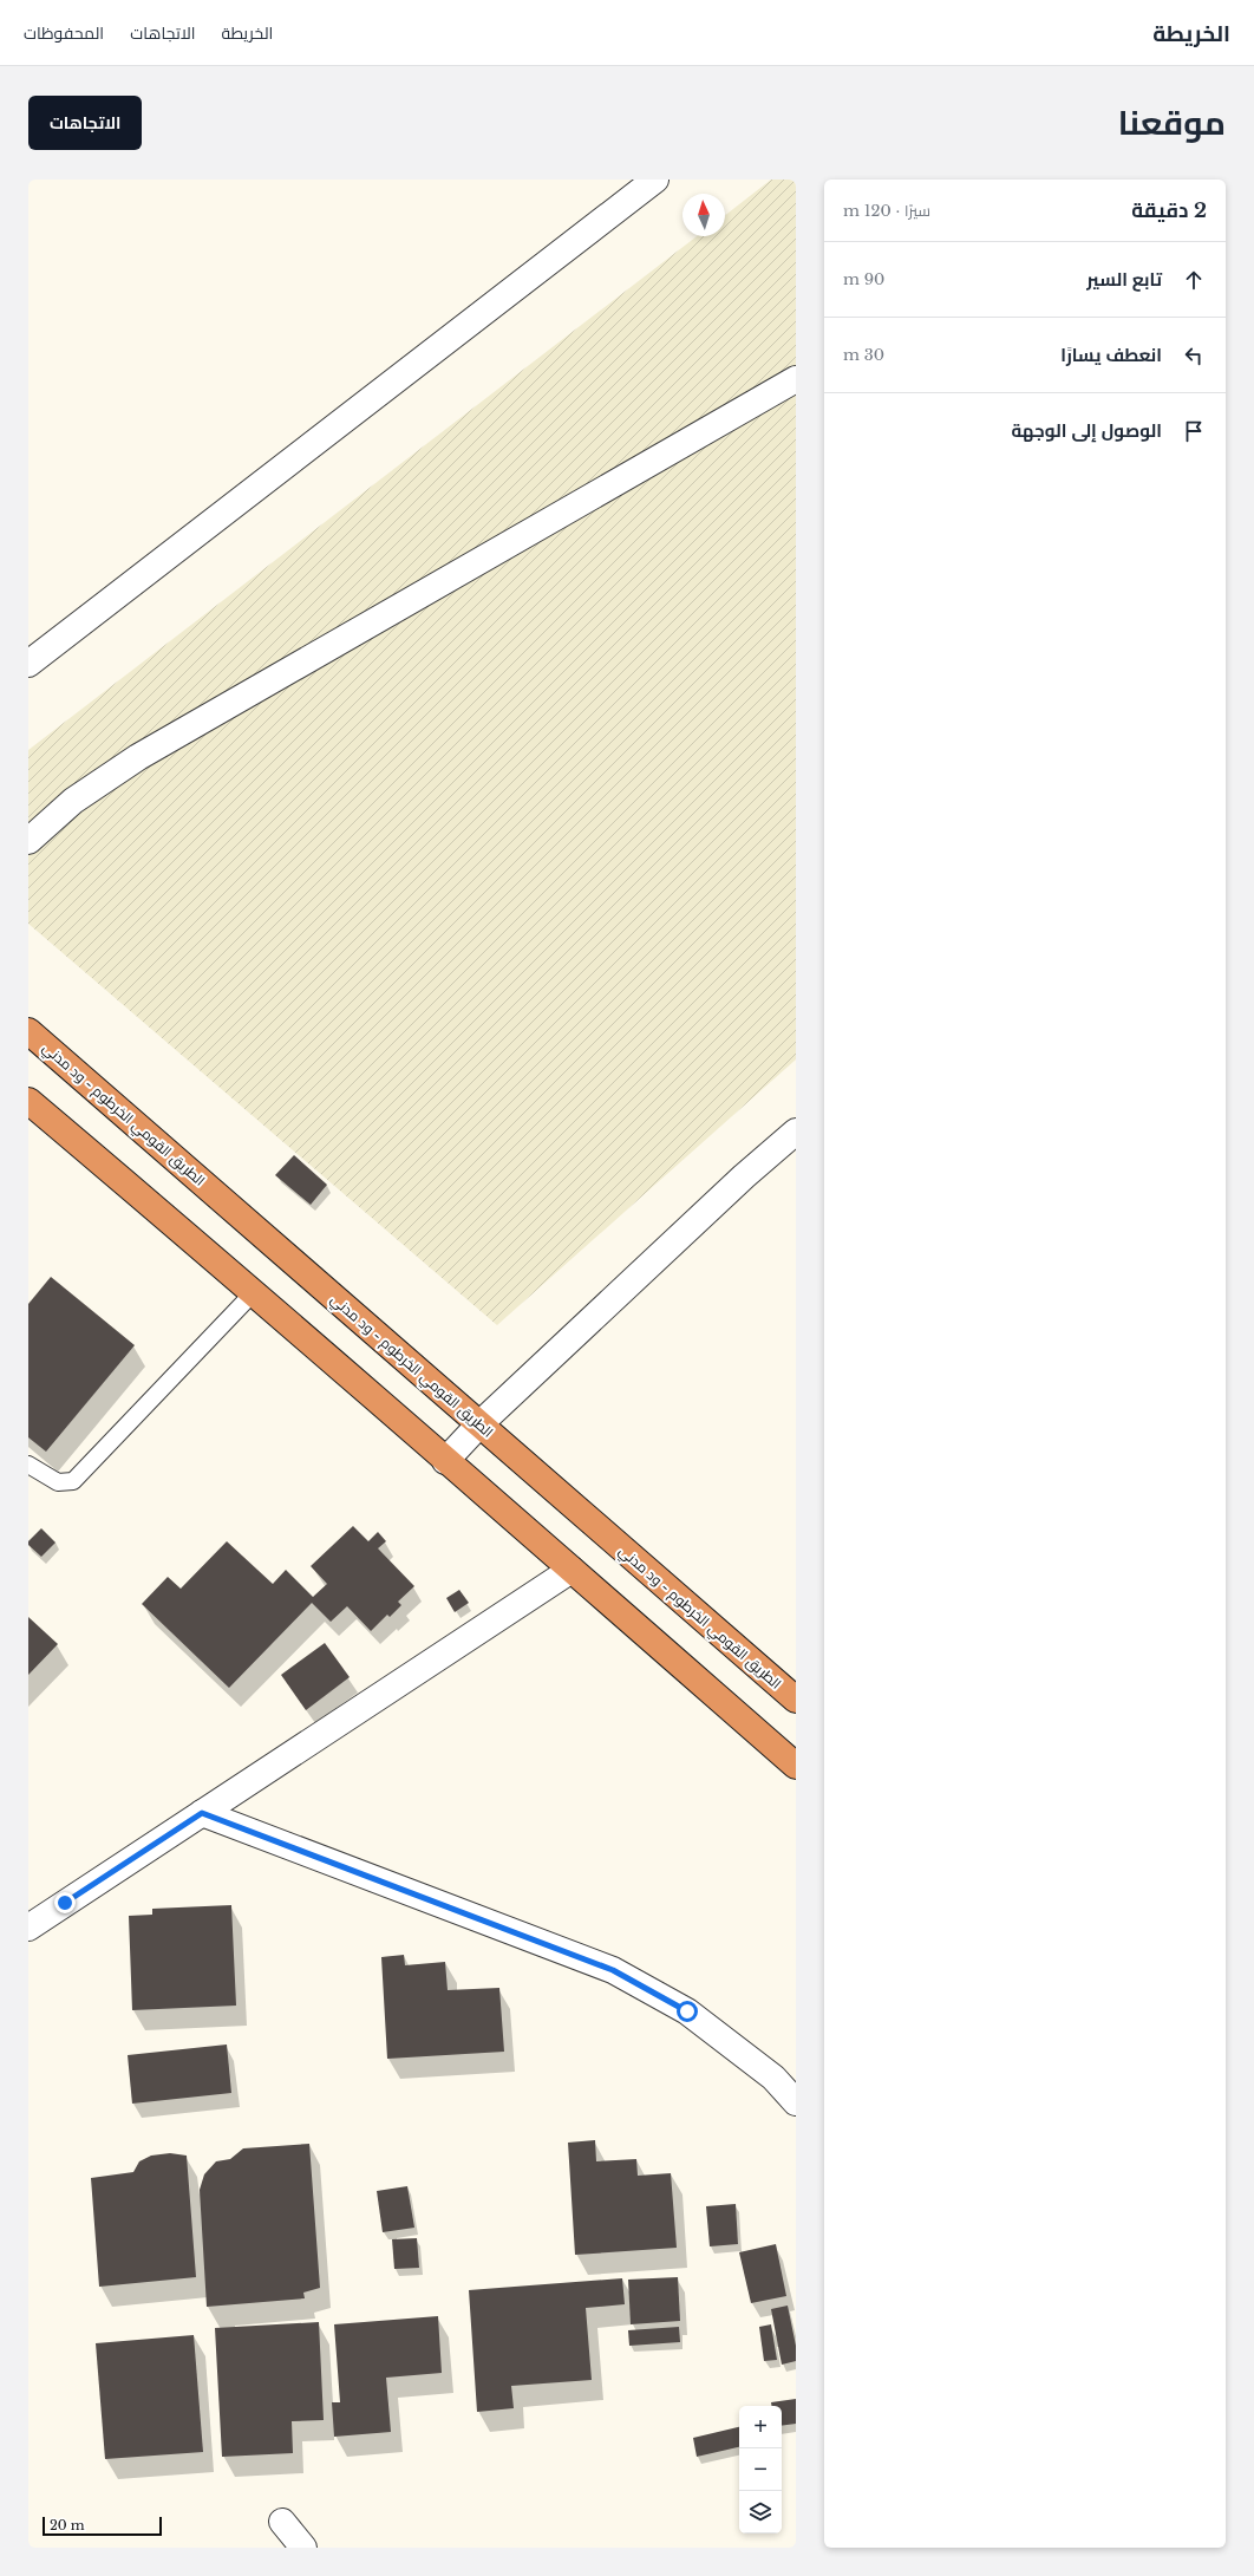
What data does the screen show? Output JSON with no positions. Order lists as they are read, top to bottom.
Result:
{
  "streets": {
    "highway": ["الطريق القومي الخرطوم - ود مدني"]
  },
  "scale_bar": "20 m",
  "north": "top",
  "page": {
    "header": "الخريطة",
    "nav": ["الخريطة", "الاتجاهات", "المحفوظات"],
    "title": "موقعنا",
    "buttons": "الاتجاهات",
    "heading": ["2 دقيقة", "سيرًا · 120 m"],
    "list": [
      ["تابع السير", "90 m"],
      ["انعطف يسارًا", "30 m"],
      "الوصول إلى الوجهة"
    ],
    "map_buttons": ["+", "−"],
    "scale": "20 m"
  }
}
